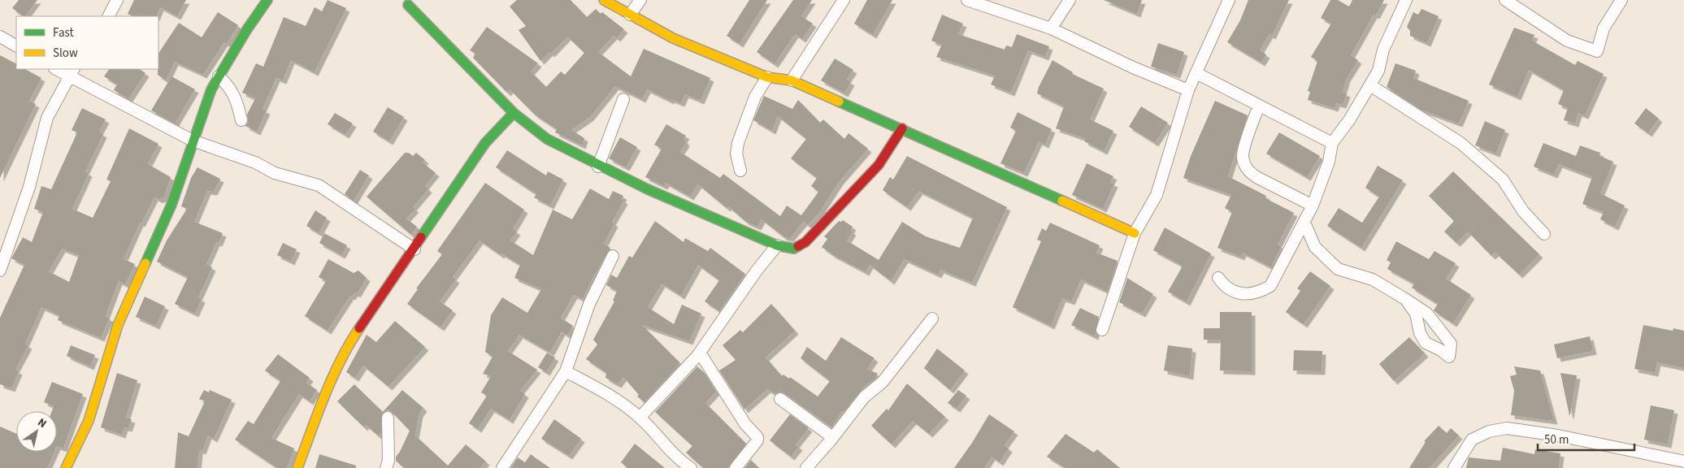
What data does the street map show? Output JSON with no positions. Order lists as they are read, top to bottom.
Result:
{
  "legend": ["Fast", "Slow"],
  "scale_bar": "50 m",
  "north": "top right"
}
